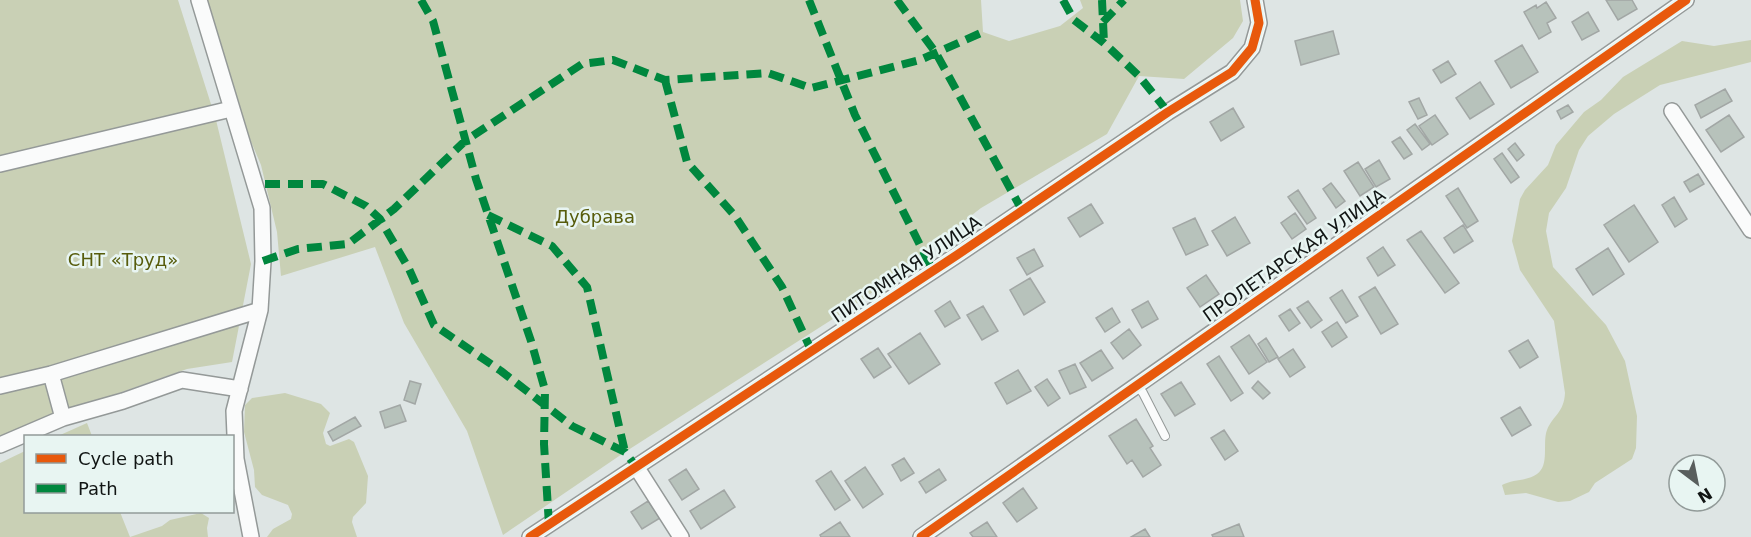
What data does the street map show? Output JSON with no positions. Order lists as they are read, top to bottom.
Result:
{
  "streets": {
    "street": ["ПРОЛЕТАРСКАЯ УЛИЦА", "ПИТОМНАЯ УЛИЦА"]
  },
  "parks": ["Дубрава", "СНТ «Труд»"],
  "legend": ["Cycle path", "Path"],
  "north": "bottom right"
}
